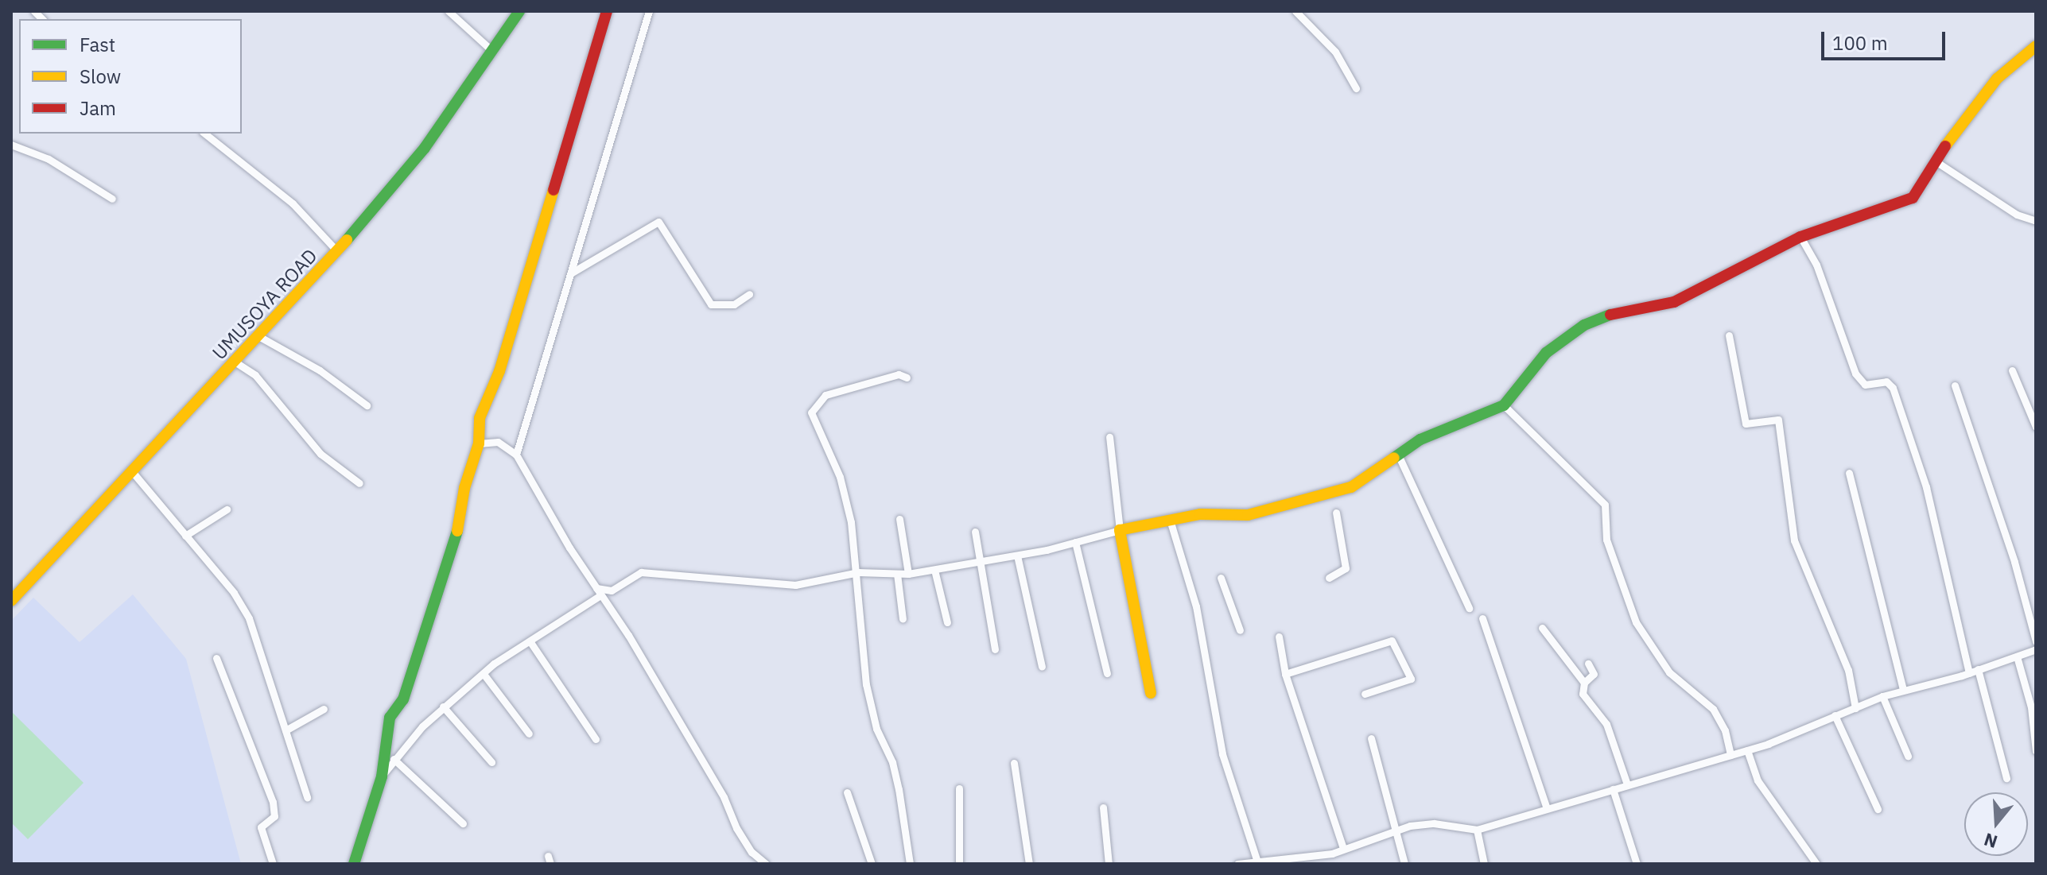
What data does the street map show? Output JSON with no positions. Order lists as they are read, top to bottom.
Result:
{
  "streets": {
    "street": ["UMUSOYA ROAD"]
  },
  "legend": ["Fast", "Slow", "Jam"],
  "scale_bar": "100 m",
  "north": "bottom"
}
